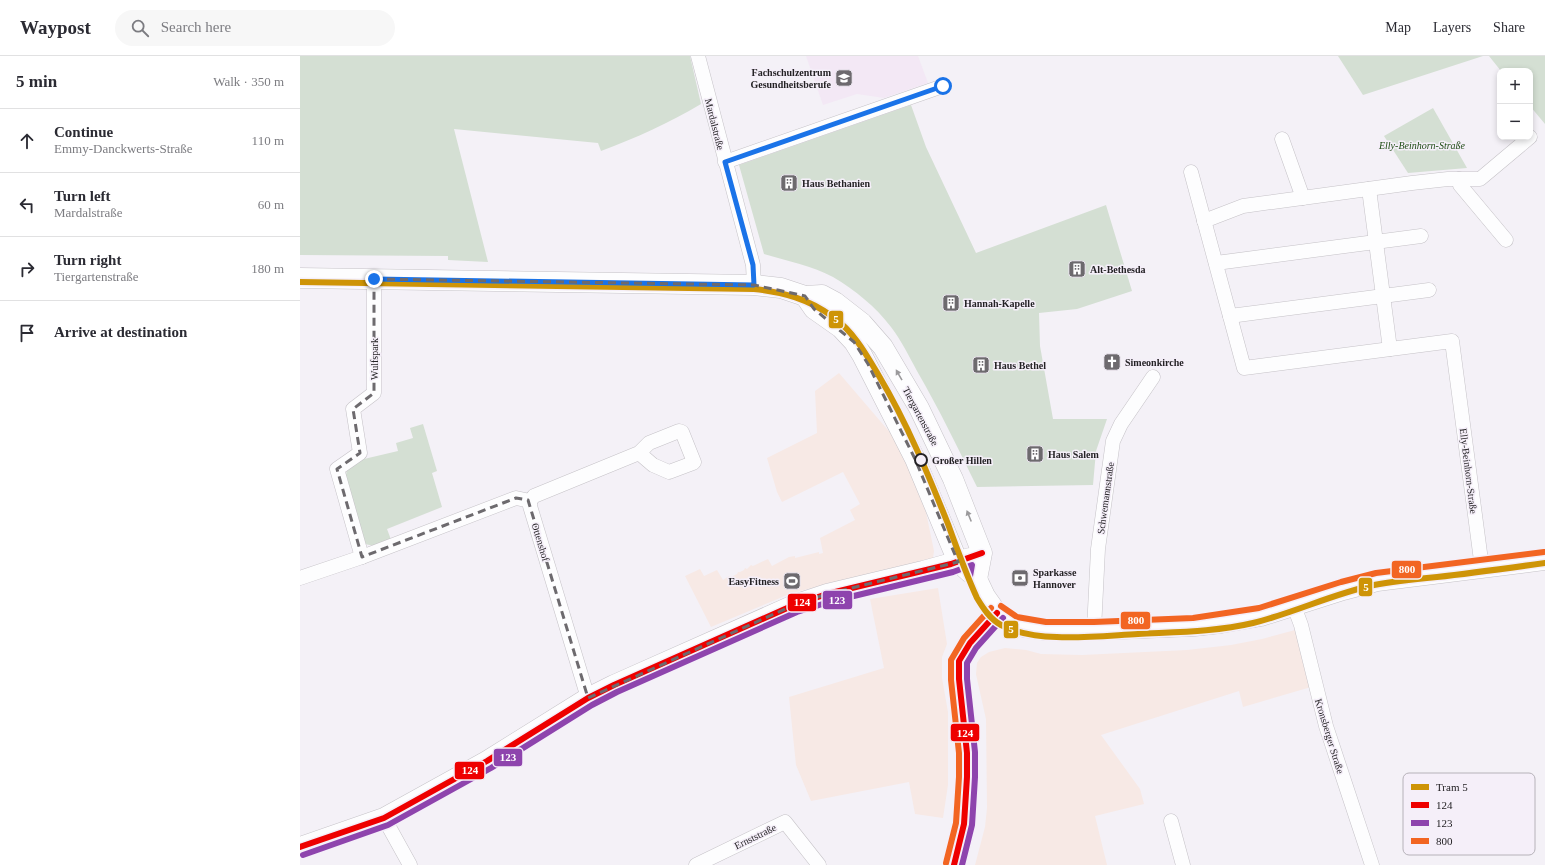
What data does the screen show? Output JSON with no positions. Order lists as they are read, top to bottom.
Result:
{
  "streets": {
    "main road": ["Tiergartenstraße"],
    "street": [
      "Mardalstraße",
      "Wulfspark",
      "Elly-Beinhorn-Straße",
      "Schwemannstraße",
      "Ottenshof",
      "Kronsberger Straße",
      "Ernststraße"
    ]
  },
  "crossings": [
    ["Mardalstraße", "Tiergartenstraße"],
    ["Wulfspark", "Tiergartenstraße"]
  ],
  "parks": ["Elly-Beinhorn-Straße"],
  "places": {
    "school or university": ["Fachschulzentrum Gesundheitsberufe"],
    "building": [
      "Haus Bethanien",
      "Alt-Bethesda",
      "Hannah-Kapelle",
      "Haus Bethel",
      "Haus Salem"
    ],
    "church": ["Simeonkirche"],
    "other": ["Großer Hillen"],
    "bank": ["Sparkasse Hannover"],
    "sports": ["EasyFitness"]
  },
  "lines": [
    "tram line 5",
    "transit line 800",
    "transit line 124",
    "transit line 123"
  ],
  "legend": [
    "Tram 5",
    "124",
    "123",
    "800"
  ],
  "page": {
    "header": "Waypost",
    "search": "Search here",
    "nav": ["Map", "Layers", "Share"],
    "heading": ["5 min", "Walk · 350 m"],
    "map_buttons": ["+", "−"],
    "list": [
      ["Continue", "Emmy-Danckwerts-Straße", "110 m"],
      ["Turn left", "Mardalstraße", "60 m"],
      ["Turn right", "Tiergartenstraße", "180 m"],
      "Arrive at destination"
    ]
  }
}
